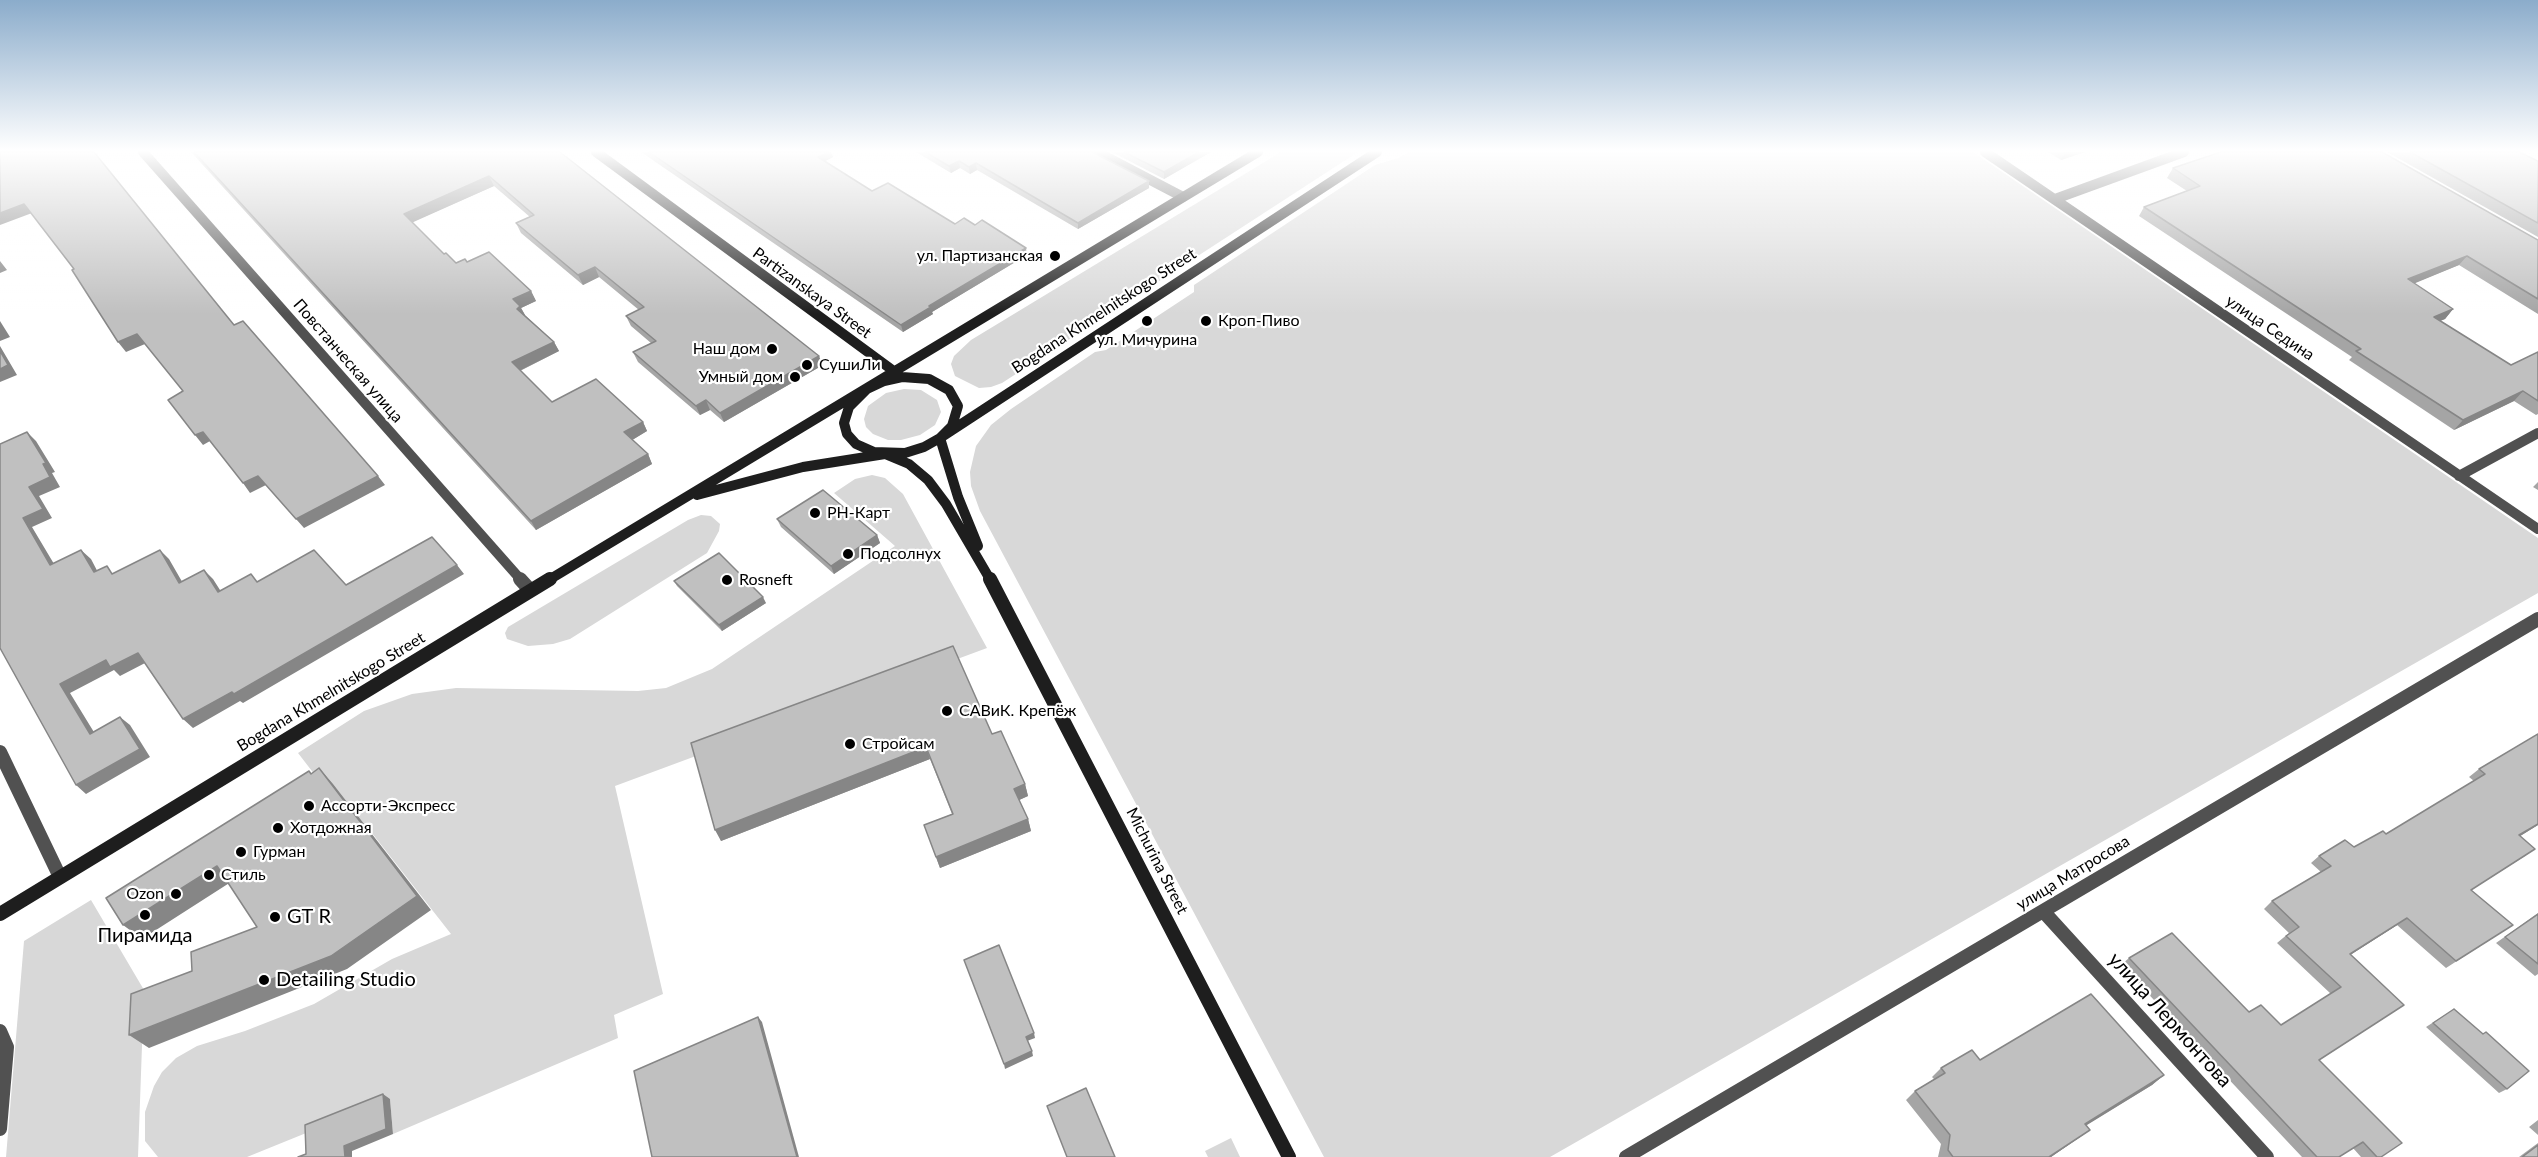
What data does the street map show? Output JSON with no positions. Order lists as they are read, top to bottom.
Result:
{
  "streets": {
    "main road": ["Partizanskaya Street", "Bogdana Khmelnitskogo Street", "Michurina Street"],
    "street": [
      "улица Седина",
      "Повстанческая улица",
      "улица Матросова",
      "улица Лермонтова"
    ]
  },
  "crossings": [
    ["Partizanskaya Street", "Bogdana Khmelnitskogo Street"],
    ["Bogdana Khmelnitskogo Street", "Повстанческая улица"],
    ["Bogdana Khmelnitskogo Street", "Michurina Street"],
    ["улица Матросова", "улица Лермонтова"]
  ],
  "places": [
    "ул. Партизанская",
    "ул. Мичурина",
    "Кроп-Пиво",
    "Наш дом",
    "СушиЛи",
    "Умный дом",
    "РН-Карт",
    "Подсолнух",
    "Rosneft",
    "САВиК. Крепёж",
    "Стройсам",
    "Ассорти-Экспресс",
    "Хотдожная",
    "Гурман",
    "Стиль",
    "Ozon",
    "Пирамида",
    "GT R",
    "Detailing Studio"
  ]
}
